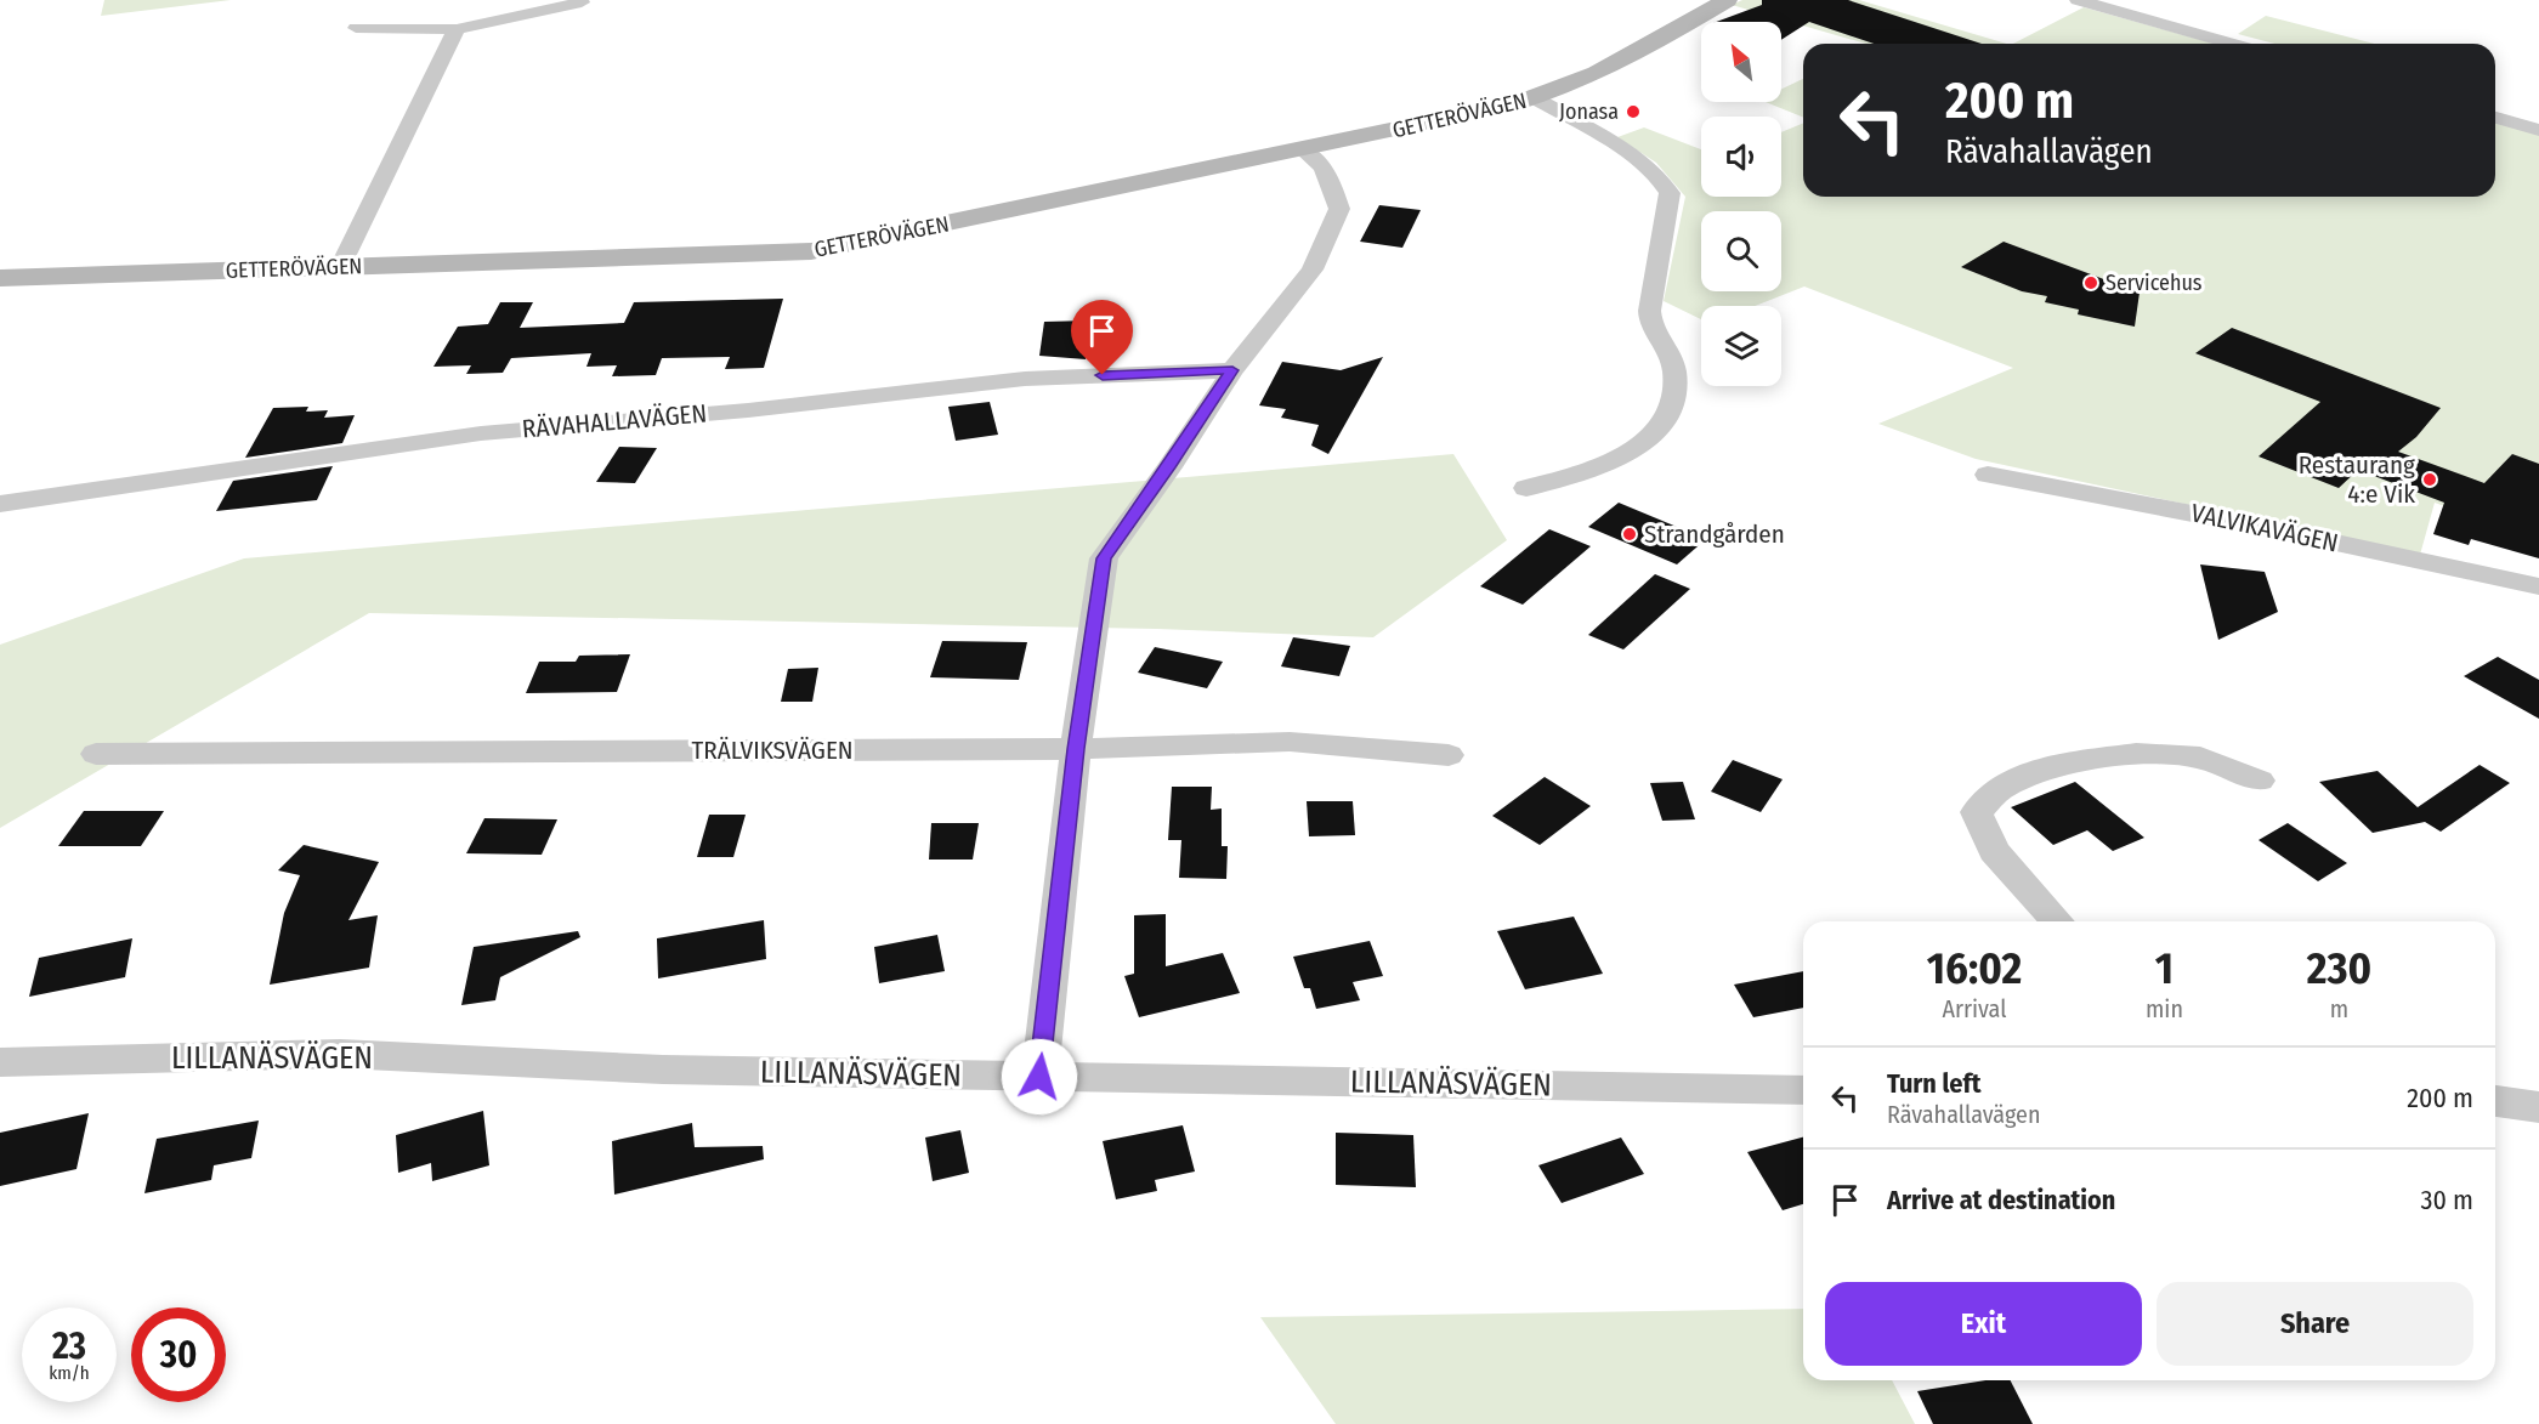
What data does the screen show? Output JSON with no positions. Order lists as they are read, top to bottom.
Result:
{
  "streets": {
    "street": [
      "GETTERÖVÄGEN",
      "RÄVAHALLAVÄGEN",
      "VALVIKAVÄGEN",
      "TRÄLVIKSVÄGEN",
      "LILLANÄSVÄGEN"
    ]
  },
  "places": [
    "Jonasa",
    "Servicehus",
    "Restaurang 4:e Vik",
    "Strandgården"
  ],
  "north": "top left",
  "page": {
    "turn": ["200 m", "Rävahallavägen"],
    "eta": [
      "16:02",
      "Arrival",
      "1",
      "min",
      "230",
      "m"
    ],
    "list": [
      {
        "name": "Turn left",
        "note": "Rävahallavägen",
        "value": "200 m"
      },
      {
        "name": "Arrive at destination",
        "value": "30 m"
      }
    ],
    "buttons": ["Exit", "Share"],
    "speed": "23 km/h",
    "limit": "30"
  }
}
